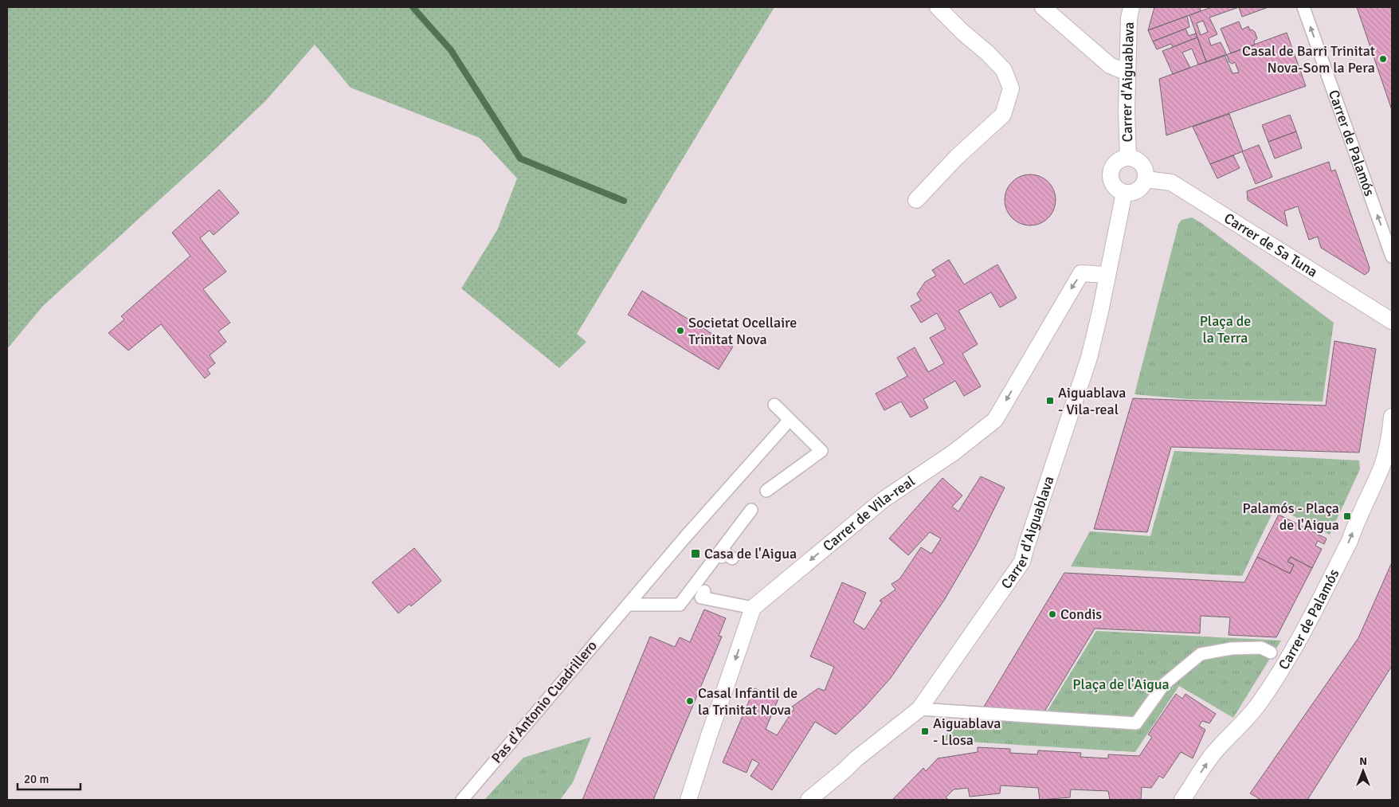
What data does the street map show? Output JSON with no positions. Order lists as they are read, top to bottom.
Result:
{
  "streets": {
    "street": [
      "Carrer d'Aiguablava",
      "Carrer de Palamós",
      "Carrer de Sa Tuna",
      "Carrer de Vila-real",
      "Pas d'Antonio Cuadrillero"
    ]
  },
  "crossings": [
    ["Carrer d'Aiguablava", "Carrer de Sa Tuna"],
    ["Carrer d'Aiguablava", "Carrer de Vila-real"]
  ],
  "one_way": ["Carrer de Palamós", "Carrer de Vila-real"],
  "parks": ["Plaça de la Terra", "Plaça de l'Aigua"],
  "places": {
    "other": [
      "Casal de Barri Trinitat Nova-Som la Pera",
      "Societat Ocellaire Trinitat Nova",
      "Condis",
      "Casal Infantil de la Trinitat Nova"
    ],
    "transit": [
      "Aiguablava - Vila-real",
      "Palamós - Plaça de l'Aigua",
      "Casa de l'Aigua",
      "Aiguablava - Llosa"
    ]
  },
  "scale_bar": "20 m",
  "north": "top"
}
